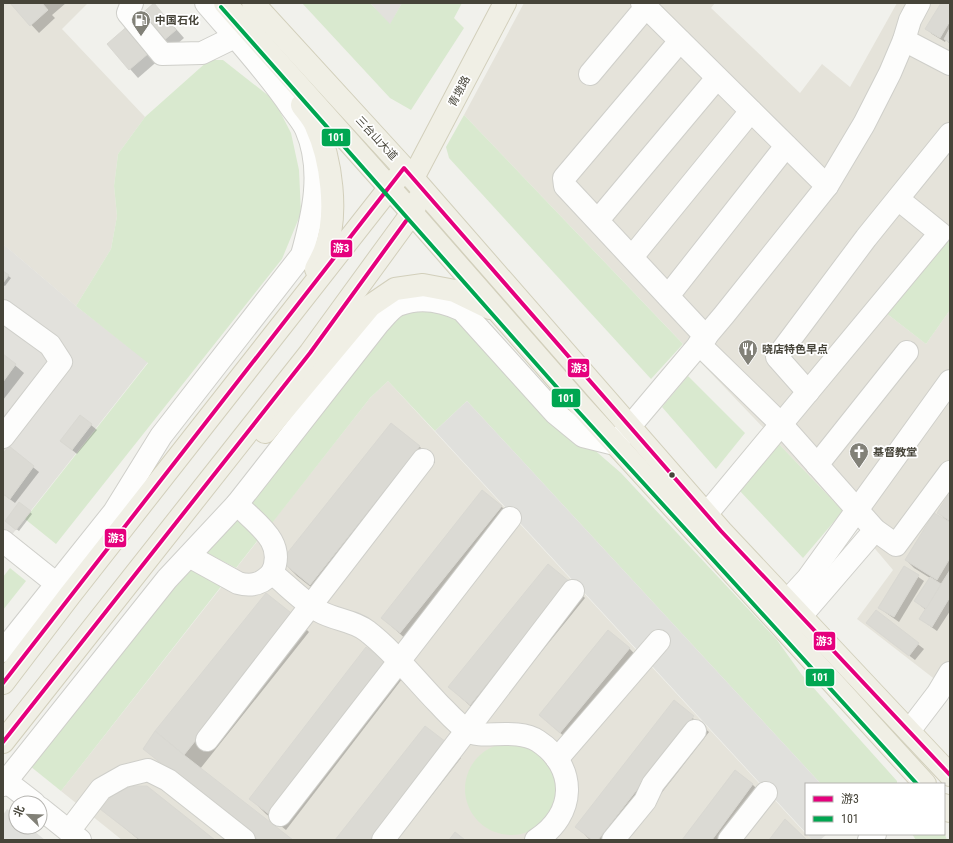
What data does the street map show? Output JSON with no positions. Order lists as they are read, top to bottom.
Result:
{
  "streets": {
    "main road": ["青墩路", "三台山大道"]
  },
  "crossings": [
    ["青墩路", "三台山大道"]
  ],
  "places": {
    "fuel station": ["中国石化"],
    "restaurant": ["晓店特色早点"],
    "church": ["基督教堂"]
  },
  "lines": ["transit line 101", "transit line 游3"],
  "legend": ["游3", "101"],
  "north": "top left"
}
